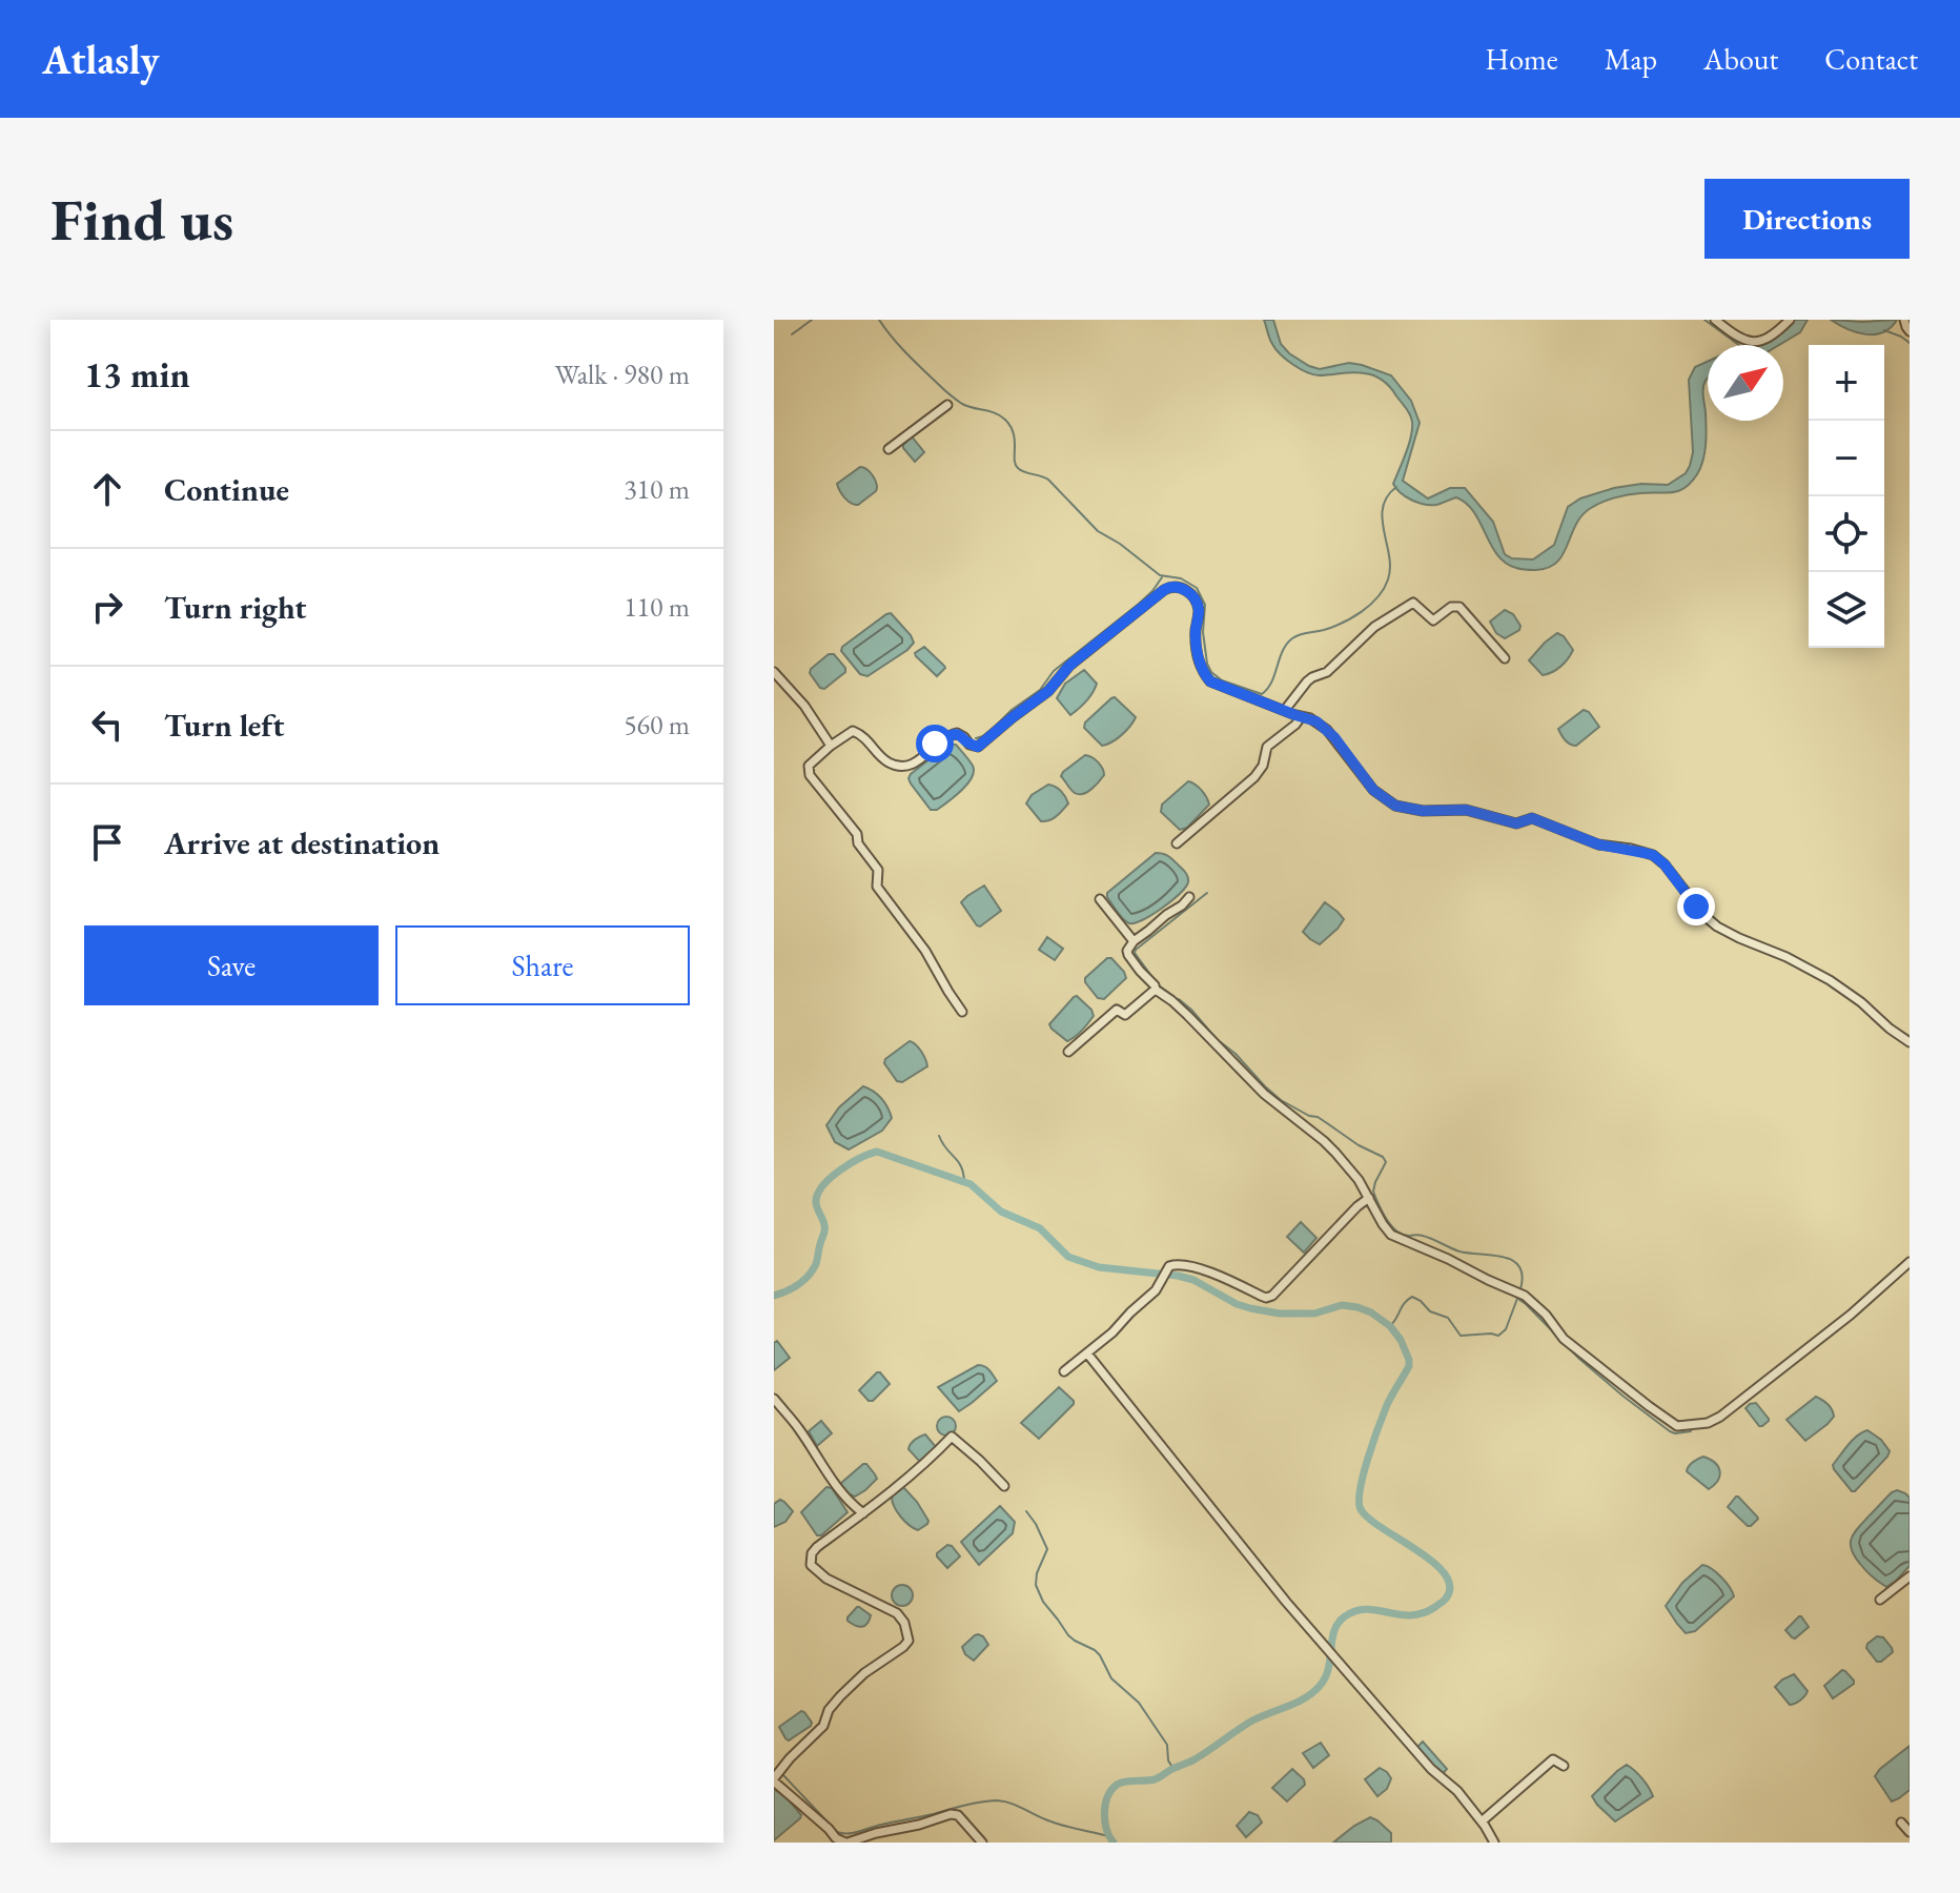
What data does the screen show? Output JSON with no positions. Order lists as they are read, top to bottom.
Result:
{
  "north": "top right",
  "page": {
    "header": "Atlasly",
    "nav": [
      "Home",
      "Map",
      "About",
      "Contact"
    ],
    "buttons": [
      "Directions",
      ["Save", "Share"]
    ],
    "title": "Find us",
    "heading": ["13 min", "Walk · 980 m"],
    "map_buttons": ["+", "−"],
    "list": [
      ["Continue", "310 m"],
      ["Turn right", "110 m"],
      ["Turn left", "560 m"],
      "Arrive at destination"
    ]
  }
}
